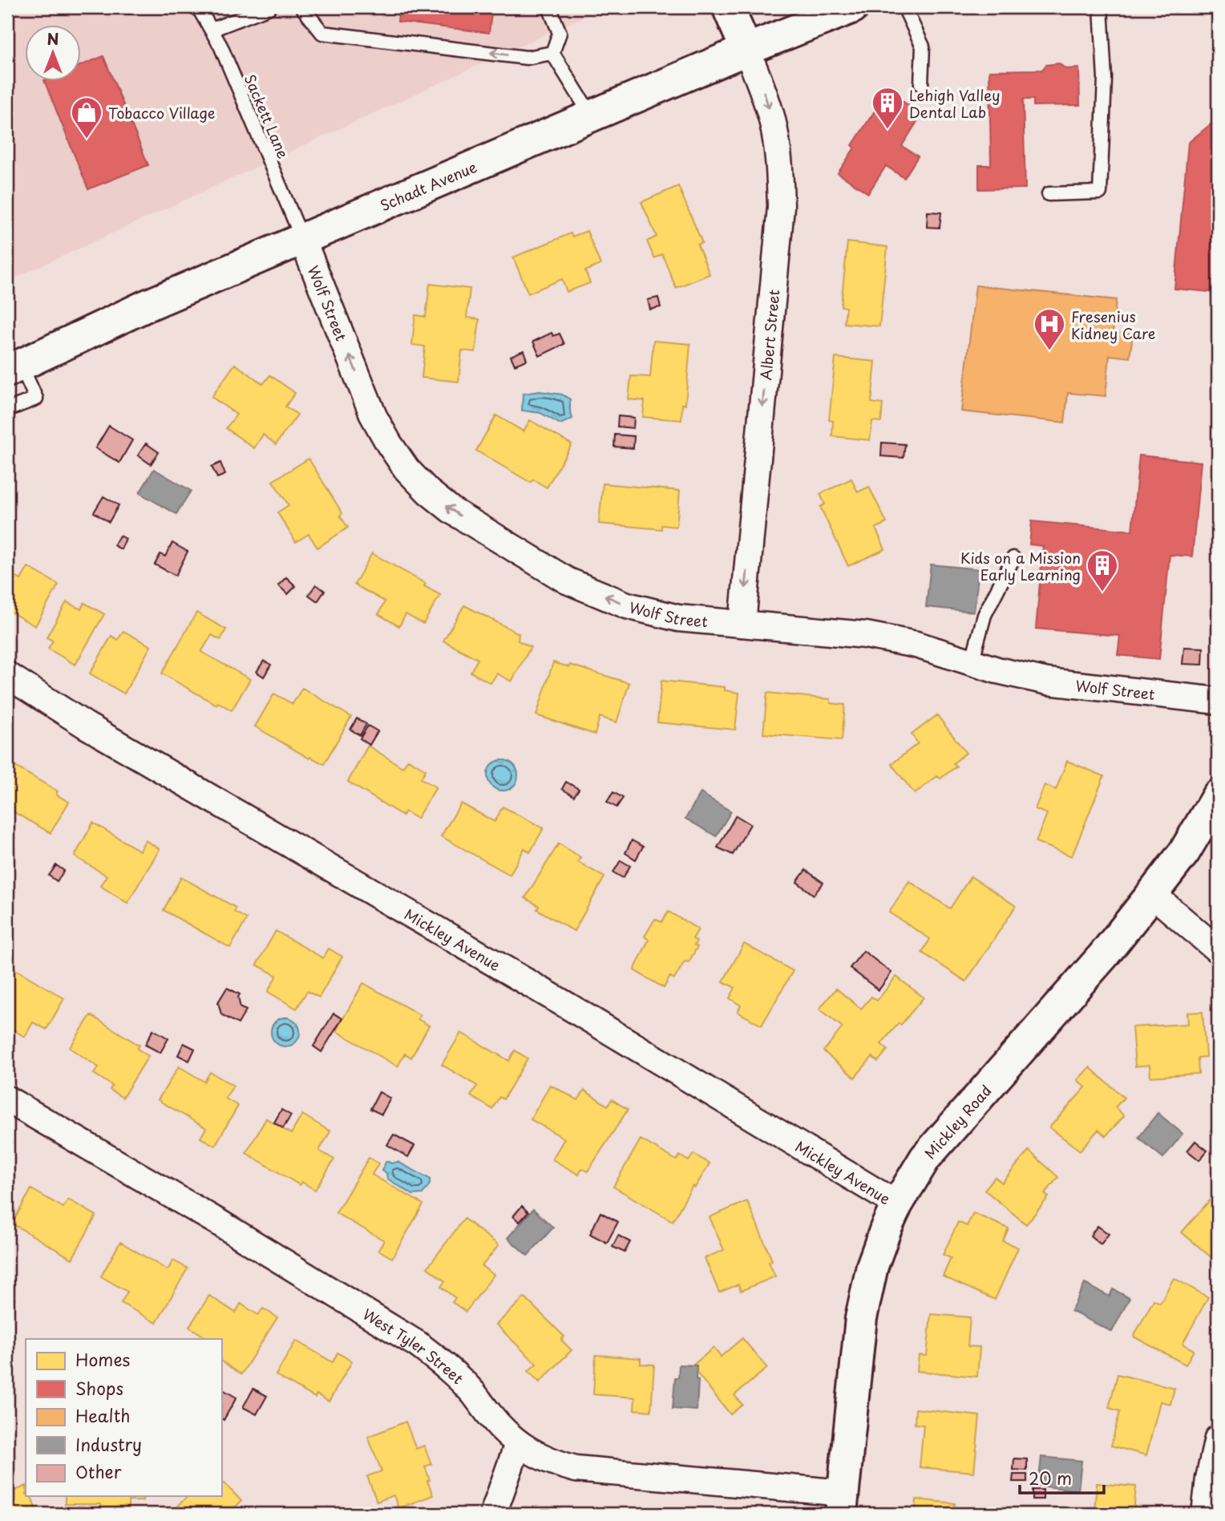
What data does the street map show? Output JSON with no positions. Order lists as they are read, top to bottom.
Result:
{
  "streets": {
    "main road": ["Schadt Avenue", "Mickley Road"],
    "street": [
      "Wolf Street",
      "Albert Street",
      "Mickley Avenue",
      "West Tyler Street"
    ],
    "lane": ["Sackett Lane"]
  },
  "crossings": [
    ["Sackett Lane", "Schadt Avenue"],
    ["Sackett Lane", "Wolf Street"],
    ["Schadt Avenue", "Wolf Street"],
    ["Schadt Avenue", "Albert Street"],
    ["Wolf Street", "Albert Street"],
    ["Mickley Avenue", "Mickley Road"],
    ["Mickley Road", "West Tyler Street"]
  ],
  "one_way": ["Wolf Street", "Albert Street"],
  "places": {
    "building": ["Lehigh Valley Dental Lab", "Kids on a Mission Early Learning"],
    "shop": ["Tobacco Village"],
    "hospital": ["Fresenius Kidney Care"]
  },
  "legend": [
    "Homes",
    "Shops",
    "Health",
    "Industry",
    "Other"
  ],
  "scale_bar": "20 m",
  "north": "top"
}
